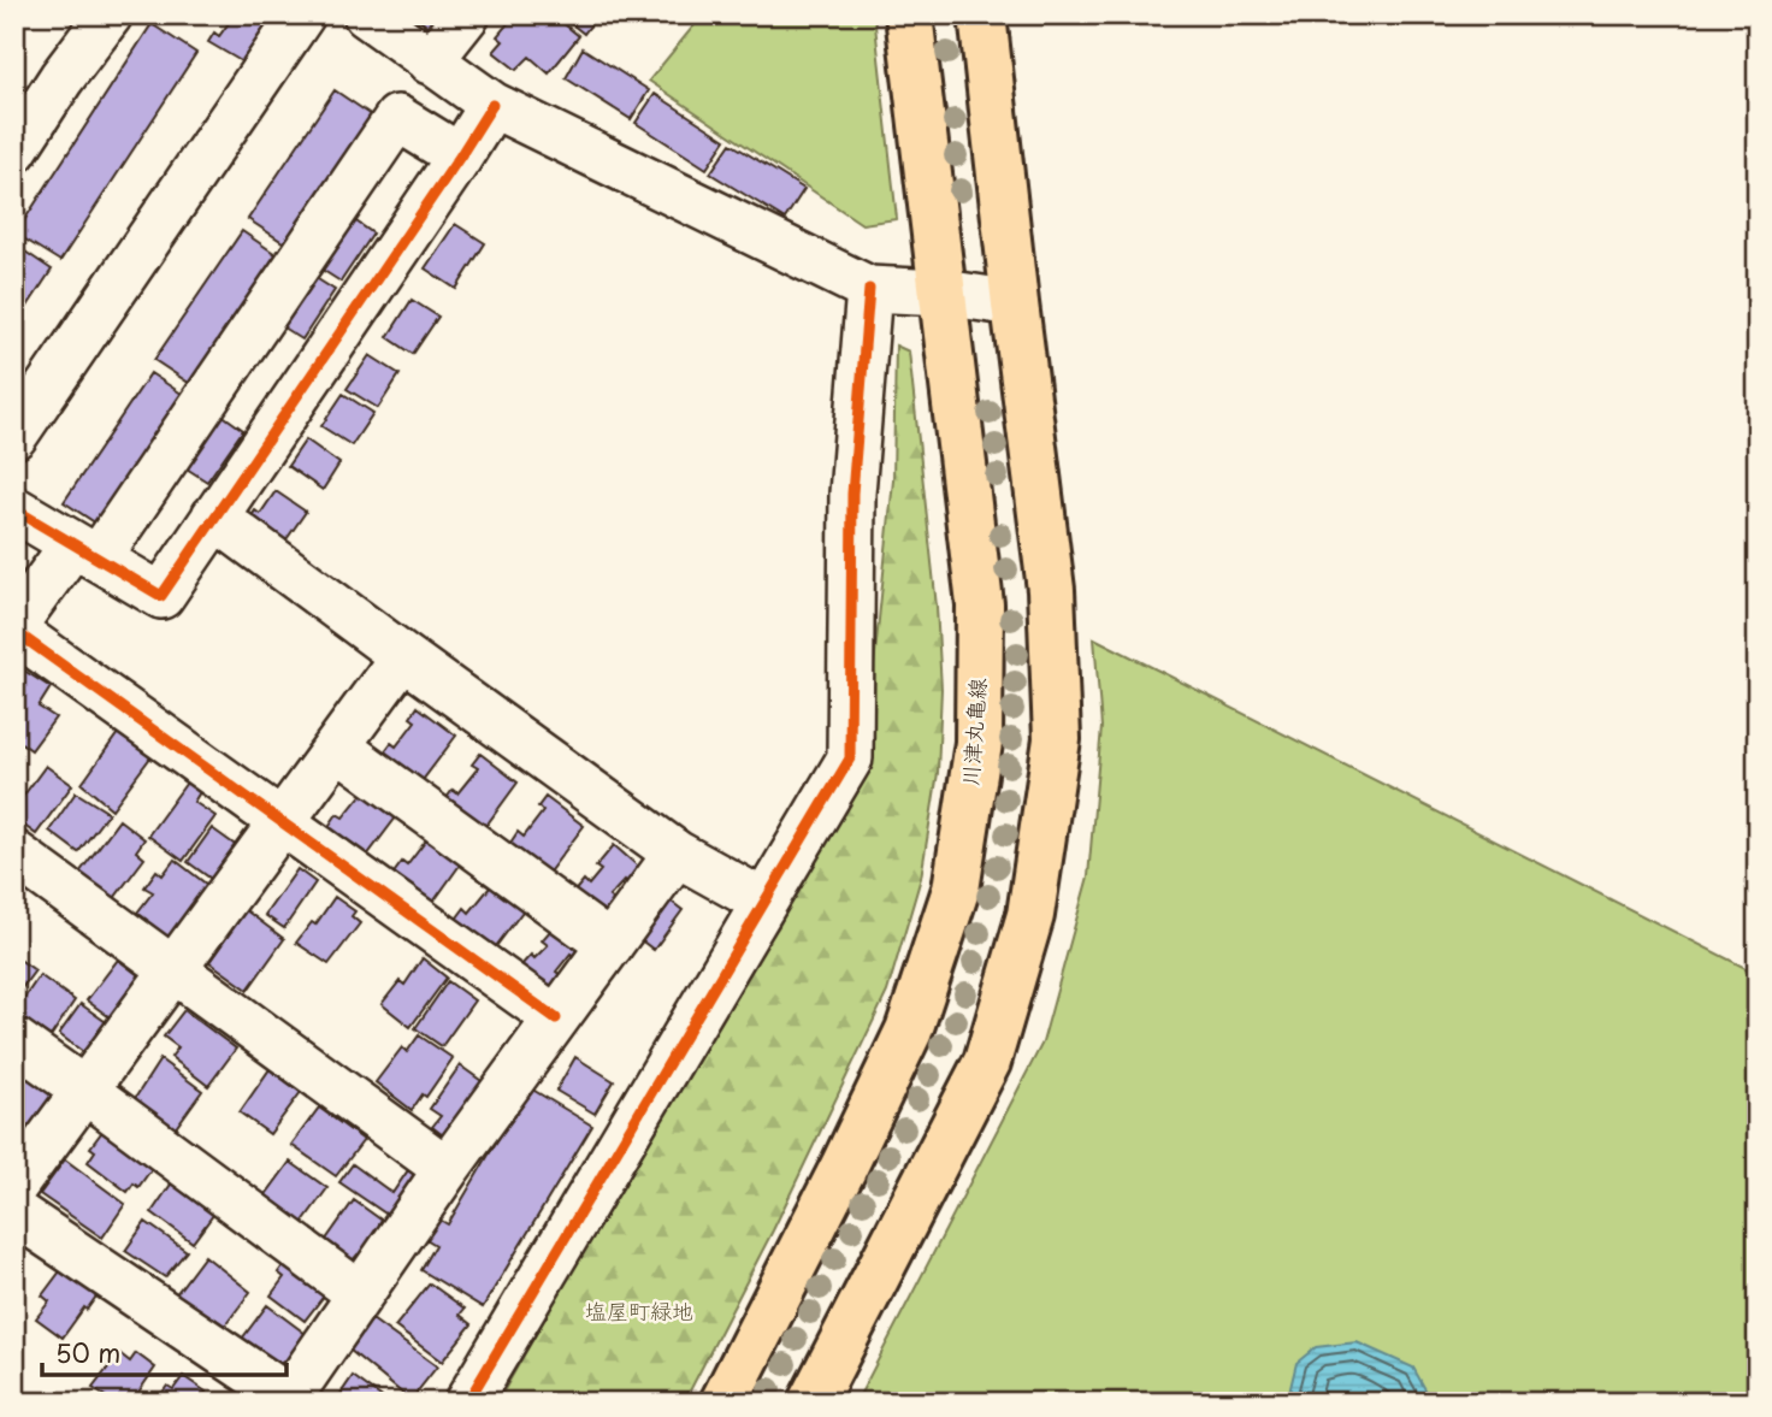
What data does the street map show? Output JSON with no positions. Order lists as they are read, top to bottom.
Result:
{
  "streets": {
    "main road": ["川津丸亀線"]
  },
  "parks": ["塩屋町緑地"],
  "scale_bar": "50 m"
}
